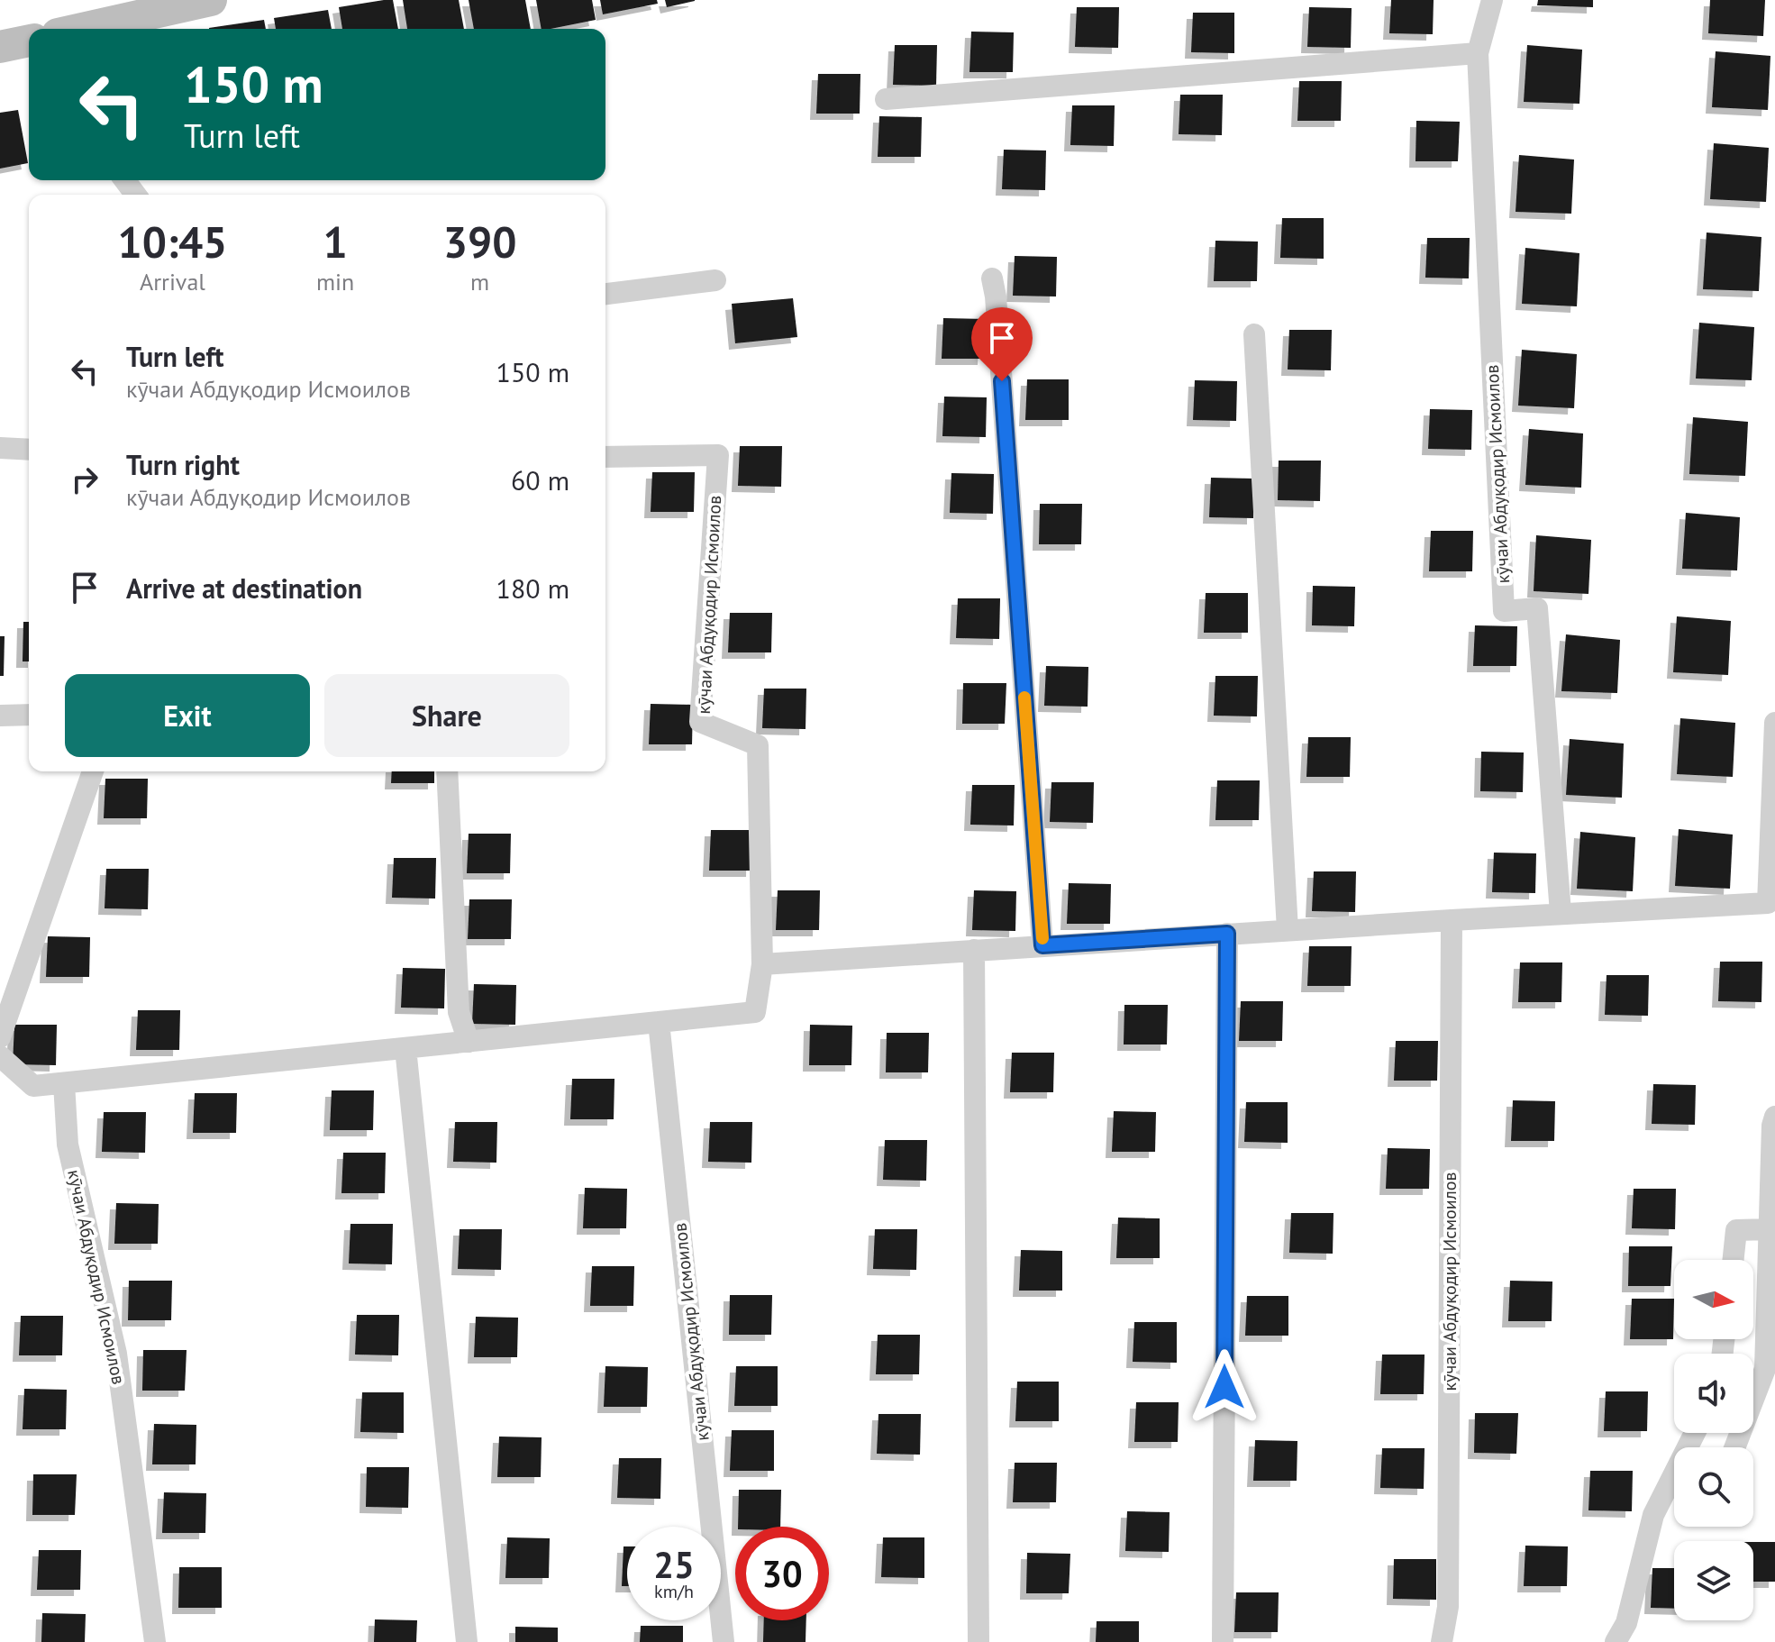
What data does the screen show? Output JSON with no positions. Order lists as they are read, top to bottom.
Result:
{
  "streets": {
    "street": ["кӯчаи Абдуқодир Исмоилов"]
  },
  "north": "right",
  "page": {
    "turn": ["150 m", "Turn left"],
    "eta": [
      "10:45",
      "Arrival",
      "1",
      "min",
      "390",
      "m"
    ],
    "list": [
      {
        "name": "Turn left",
        "note": "кӯчаи Абдуқодир Исмоилов",
        "value": "150 m"
      },
      {
        "name": "Turn right",
        "note": "кӯчаи Абдуқодир Исмоилов",
        "value": "60 m"
      },
      {
        "name": "Arrive at destination",
        "value": "180 m"
      }
    ],
    "buttons": ["Exit", "Share"],
    "speed": "25 km/h",
    "limit": "30"
  }
}
